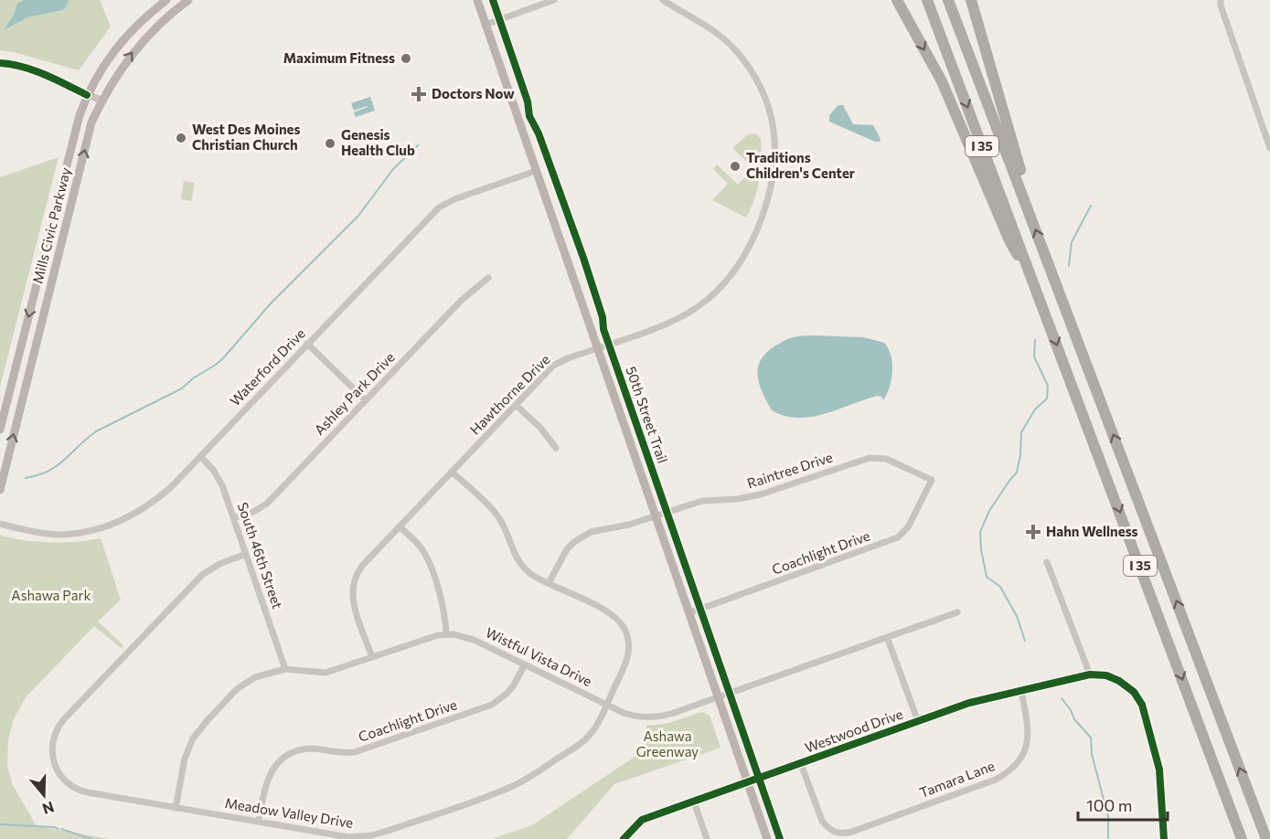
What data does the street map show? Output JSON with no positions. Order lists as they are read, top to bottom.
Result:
{
  "streets": {
    "highway": ["I 35"],
    "main road": ["Mills Civic Parkway"],
    "street": [
      "Waterford Drive",
      "Ashley Park Drive",
      "Hawthorne Drive",
      "Raintree Drive",
      "Coachlight Drive",
      "South 46th Street",
      "Wistful Vista Drive",
      "Westwood Drive",
      "Tamara Lane",
      "Meadow Valley Drive"
    ],
    "cycle path": ["50th Street Trail"]
  },
  "crossings": [
    ["Waterford Drive", "South 46th Street"],
    ["Ashley Park Drive", "South 46th Street"],
    ["Hawthorne Drive", "Wistful Vista Drive"],
    ["Hawthorne Drive", "Meadow Valley Drive"],
    ["Raintree Drive", "Coachlight Drive"],
    ["Raintree Drive", "Meadow Valley Drive"],
    ["Coachlight Drive", "Wistful Vista Drive"],
    ["Coachlight Drive", "Meadow Valley Drive"],
    ["South 46th Street", "Wistful Vista Drive"],
    ["South 46th Street", "Meadow Valley Drive"],
    ["Wistful Vista Drive", "Meadow Valley Drive"],
    ["Westwood Drive", "Tamara Lane"]
  ],
  "parks": ["Ashawa Park", "Ashawa Greenway"],
  "places": {
    "other": [
      "Maximum Fitness",
      "West Des Moines Christian Church",
      "Genesis Health Club",
      "Traditions Children's Center"
    ],
    "health": ["Doctors Now", "Hahn Wellness"]
  },
  "scale_bar": "100 m",
  "north": "bottom"
}
